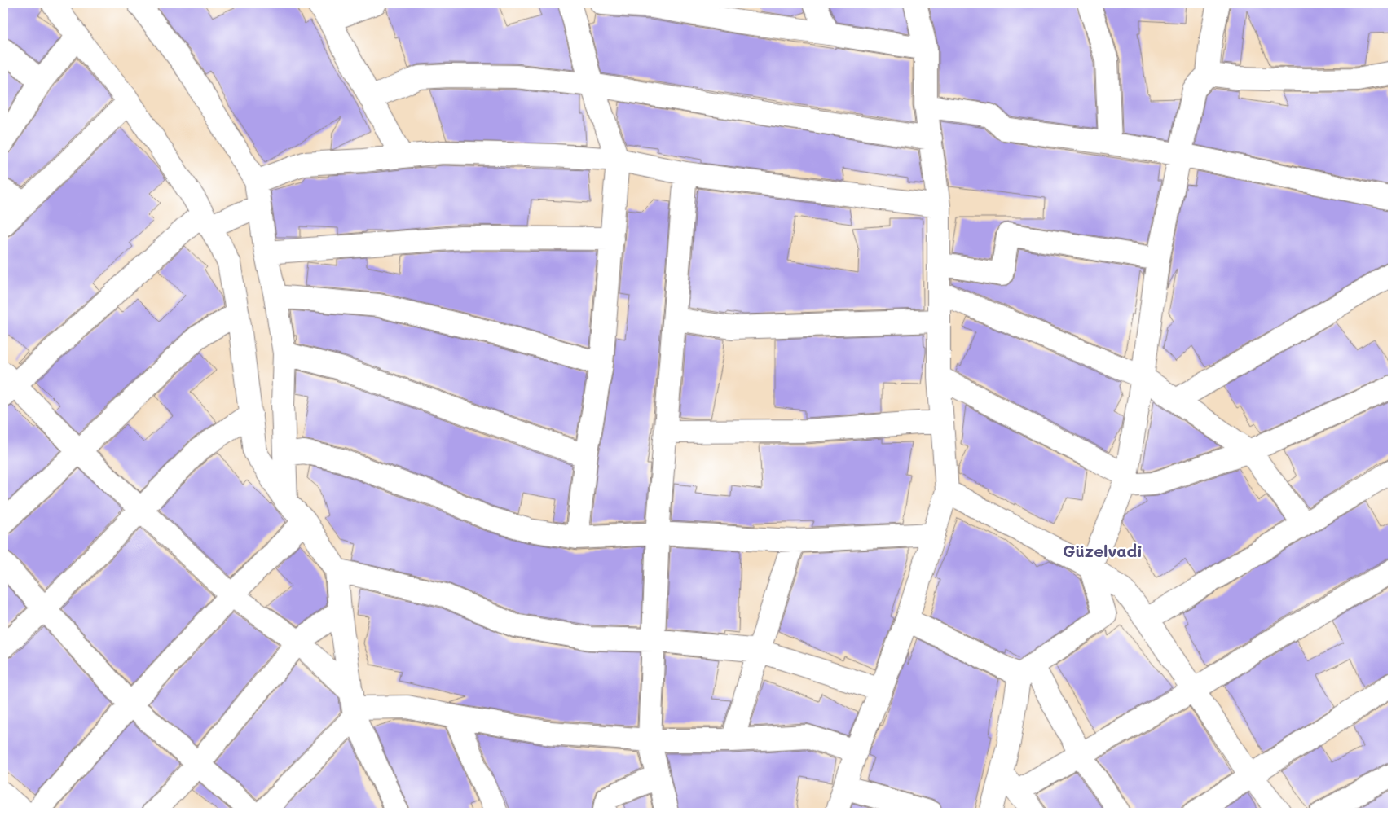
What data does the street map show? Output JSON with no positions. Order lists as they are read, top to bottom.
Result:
{
  "districts": ["Güzelvadi"]
}
